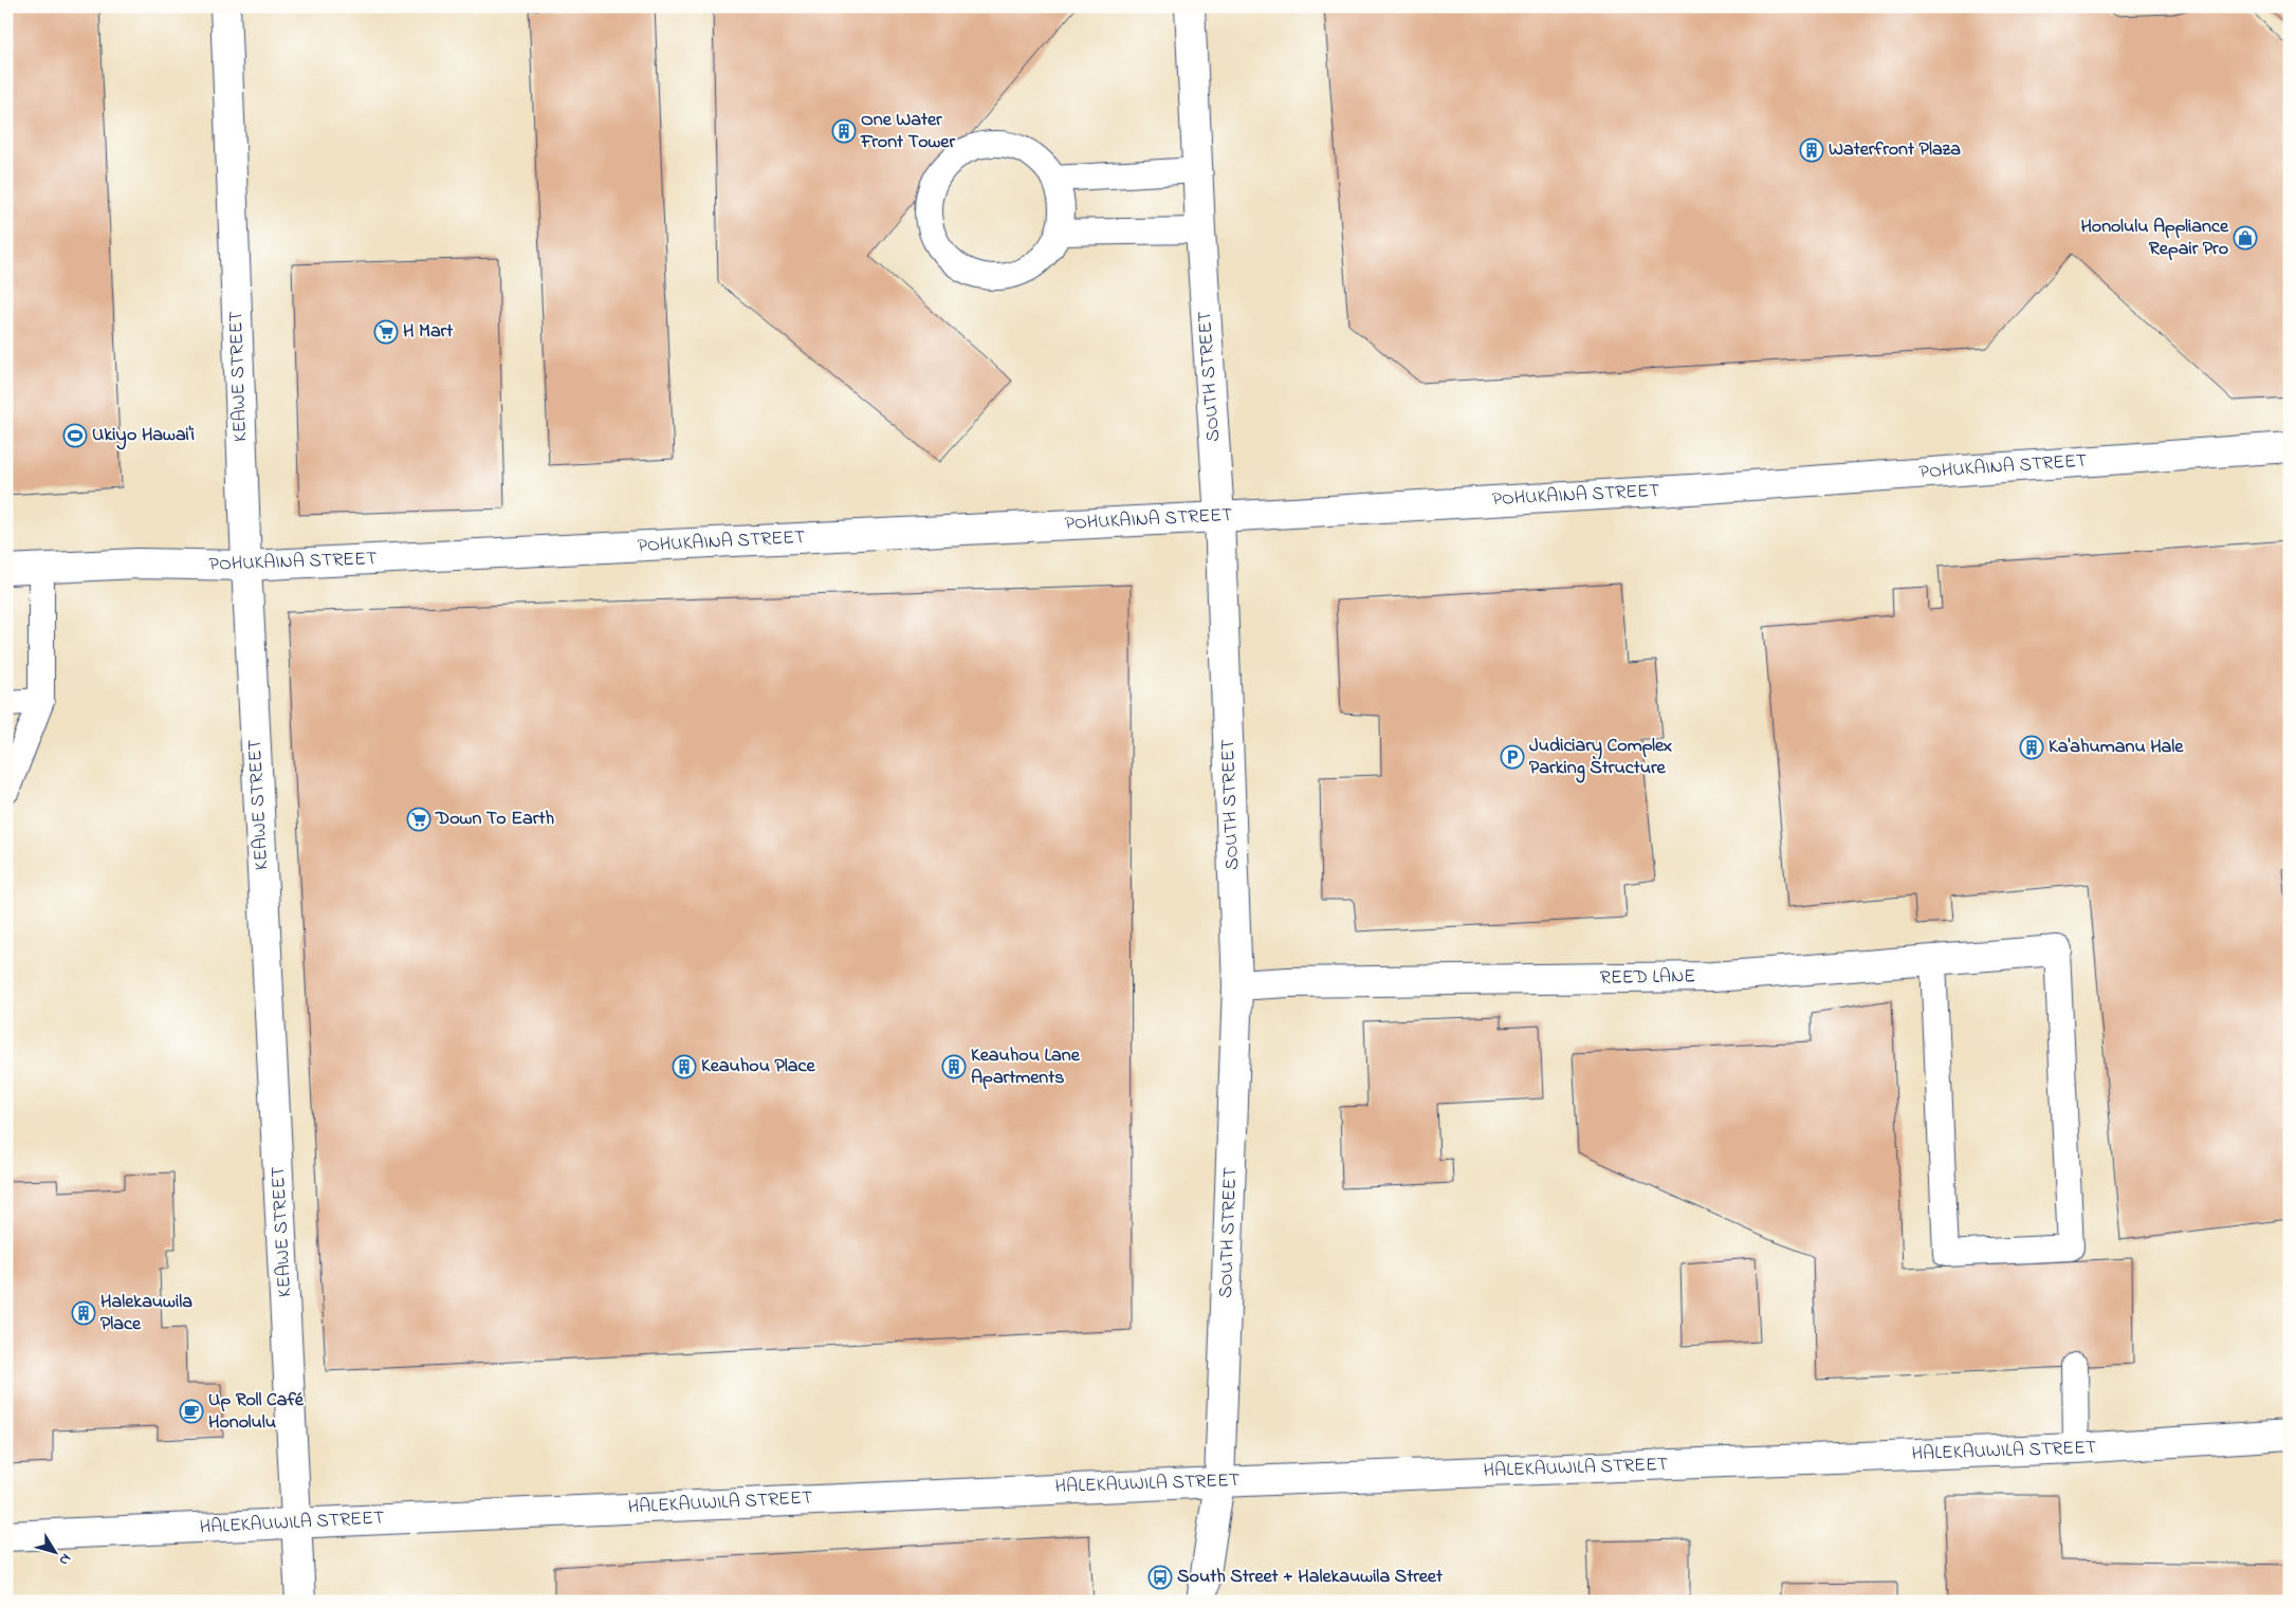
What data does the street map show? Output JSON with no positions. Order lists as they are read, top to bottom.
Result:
{
  "streets": {
    "street": [
      "KEAWE STREET",
      "SOUTH STREET",
      "POHUKAINA STREET",
      "REED LANE",
      "HALEKAUWILA STREET"
    ]
  },
  "crossings": [
    ["KEAWE STREET", "POHUKAINA STREET"],
    ["KEAWE STREET", "HALEKAUWILA STREET"],
    ["SOUTH STREET", "POHUKAINA STREET"],
    ["SOUTH STREET", "REED LANE"],
    ["SOUTH STREET", "HALEKAUWILA STREET"]
  ],
  "places": {
    "building": [
      "One Water Front Tower",
      "Waterfront Plaza",
      "Ka'ahumanu Hale",
      "Keauhou Place",
      "Keauhou Lane Apartments",
      "Halekauwila Place"
    ],
    "shop": ["Honolulu Appliance Repair Pro"],
    "supermarket": ["H Mart", "Down To Earth"],
    "sports": ["Ukiyo Hawai'i"],
    "parking": ["Judiciary Complex Parking Structure"],
    "cafe": ["Up Roll Café Honolulu"],
    "bus stop": ["South Street + Halekauwila Street"]
  },
  "north": "bottom right"
}
